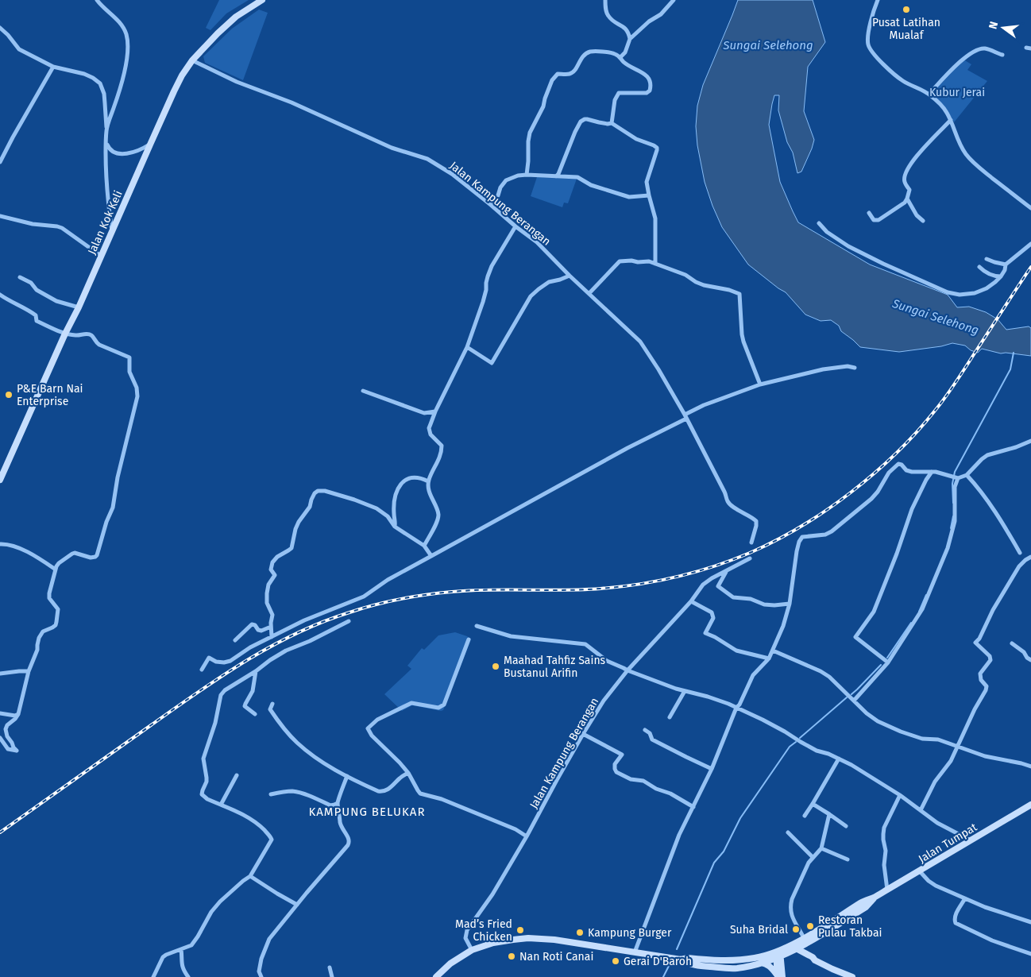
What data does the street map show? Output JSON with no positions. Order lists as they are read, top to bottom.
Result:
{
  "streets": {
    "main road": ["Jalan Kok Keli", "Jalan Tumpat"],
    "street": ["Jalan Kampung Berangan"]
  },
  "crossings": [
    ["Jalan Kampung Berangan", "Jalan Kok Keli"],
    ["Jalan Kampung Berangan", "Jalan Tumpat"]
  ],
  "districts": ["KAMPUNG BELUKAR"],
  "water": ["Sungai Selehong"],
  "parks": ["Kubur Jerai"],
  "places": [
    "Pusat Latihan Mualaf",
    "P&E Barn Nai Enterprise",
    "Maahad Tahfiz Sains Bustanul Arifin",
    "Restoran Pulau Takbai",
    "Suha Bridal",
    "Mad’s Fried Chicken",
    "Kampung Burger",
    "Nan Roti Canai",
    "Gerai D'Baroh"
  ],
  "north": "left"
}
